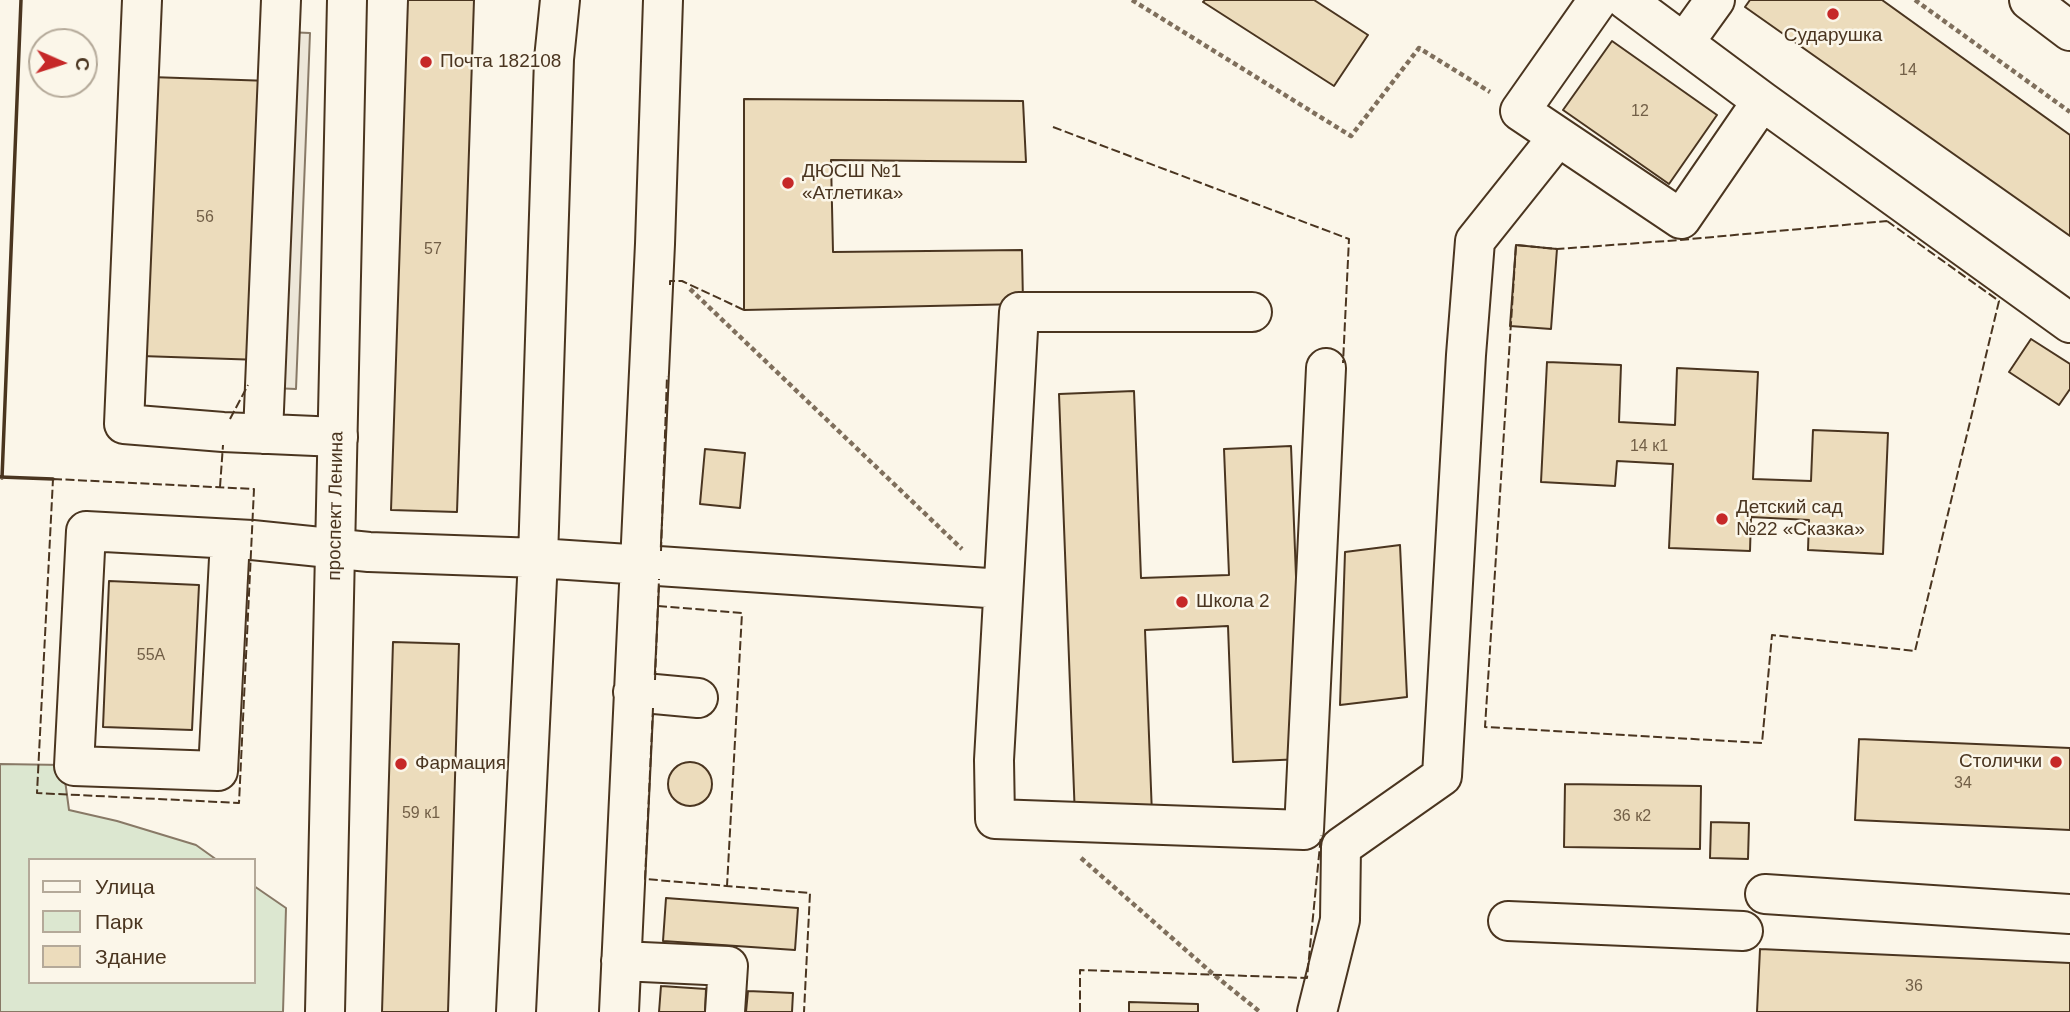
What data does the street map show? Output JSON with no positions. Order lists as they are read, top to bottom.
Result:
{
  "streets": {
    "main road": ["проспект Ленина"]
  },
  "places": [
    "Сударушка",
    "Почта 182108",
    "ДЮСШ №1 «Атлетика»",
    "Детский сад №22 «Сказка»",
    "Школа 2",
    "Столички",
    "Фармация"
  ],
  "house_numbers": [
    "14",
    "12",
    "56",
    "57",
    "14 к1",
    "55А",
    "34",
    "59 к1",
    "36 к2",
    "36"
  ],
  "legend": ["Улица", "Парк", "Здание"],
  "north": "right"
}
